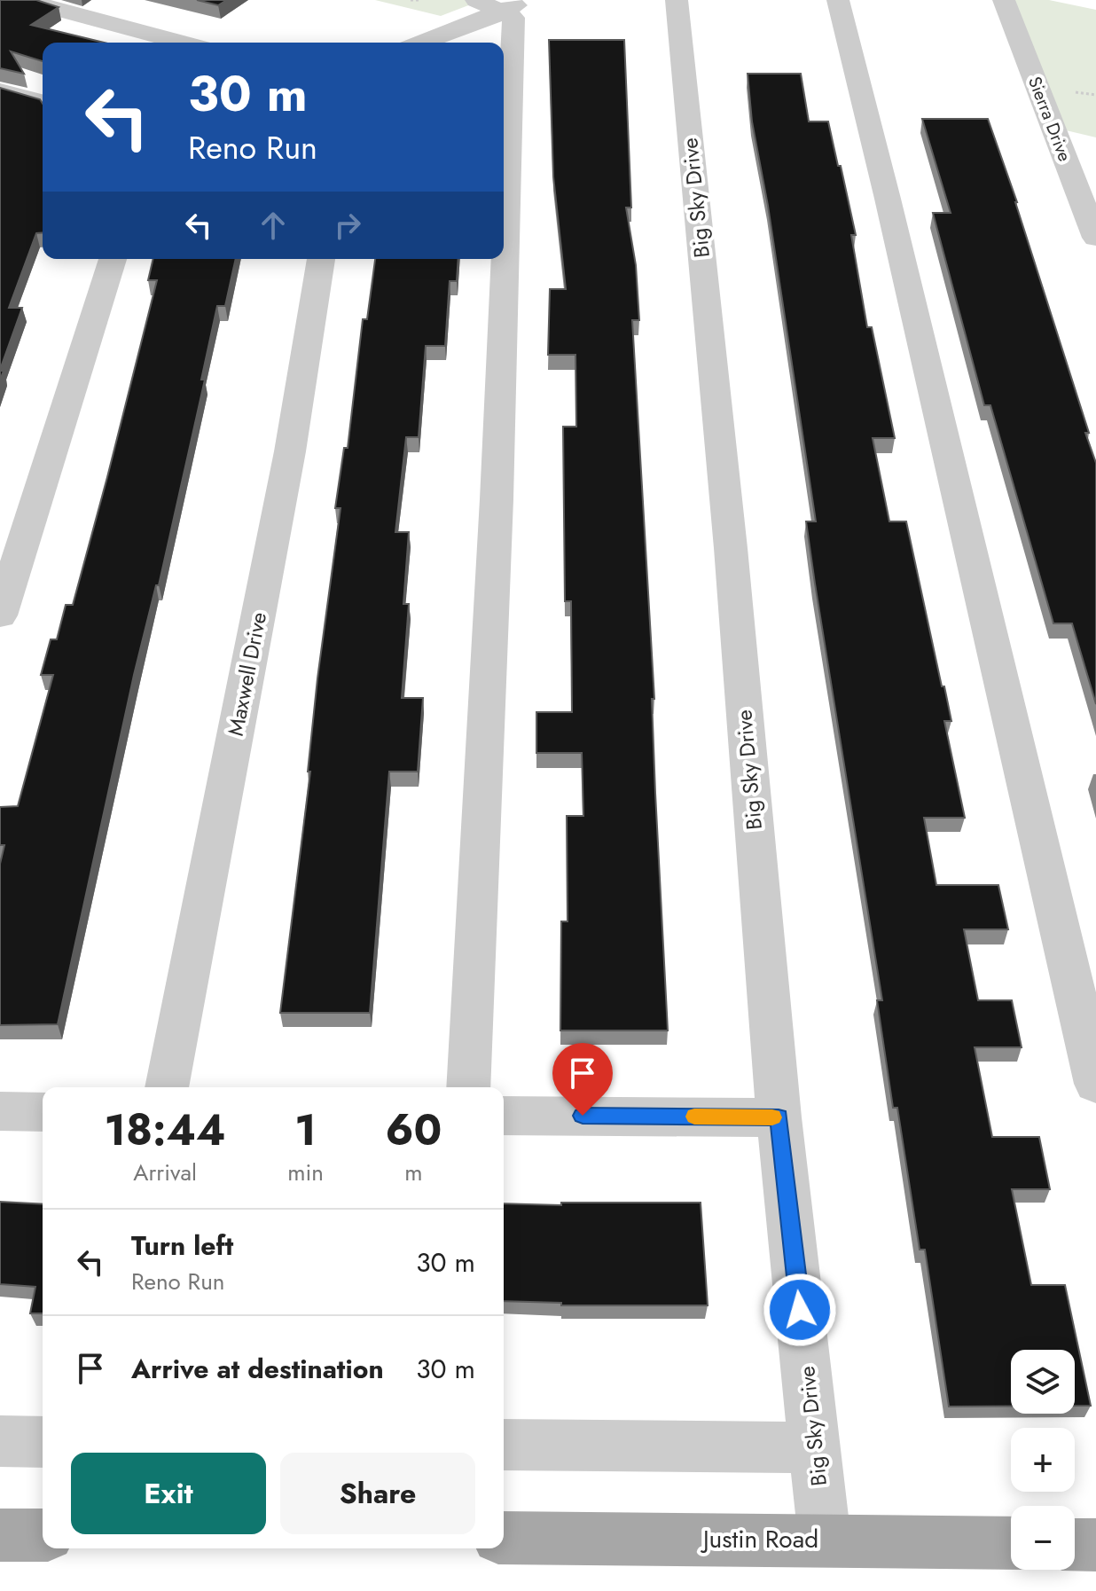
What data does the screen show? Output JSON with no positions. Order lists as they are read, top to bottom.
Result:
{
  "streets": {
    "main road": ["Justin Road"],
    "street": ["Sierra Drive", "Big Sky Drive", "Maxwell Drive"]
  },
  "crossings": [
    ["Big Sky Drive", "Justin Road"]
  ],
  "page": {
    "turn": ["30 m", "Reno Run"],
    "eta": [
      "18:44",
      "Arrival",
      "1",
      "min",
      "60",
      "m"
    ],
    "list": [
      {
        "name": "Turn left",
        "note": "Reno Run",
        "value": "30 m"
      },
      {
        "name": "Arrive at destination",
        "value": "30 m"
      }
    ],
    "map_buttons": ["+", "−"],
    "buttons": ["Exit", "Share"]
  }
}
